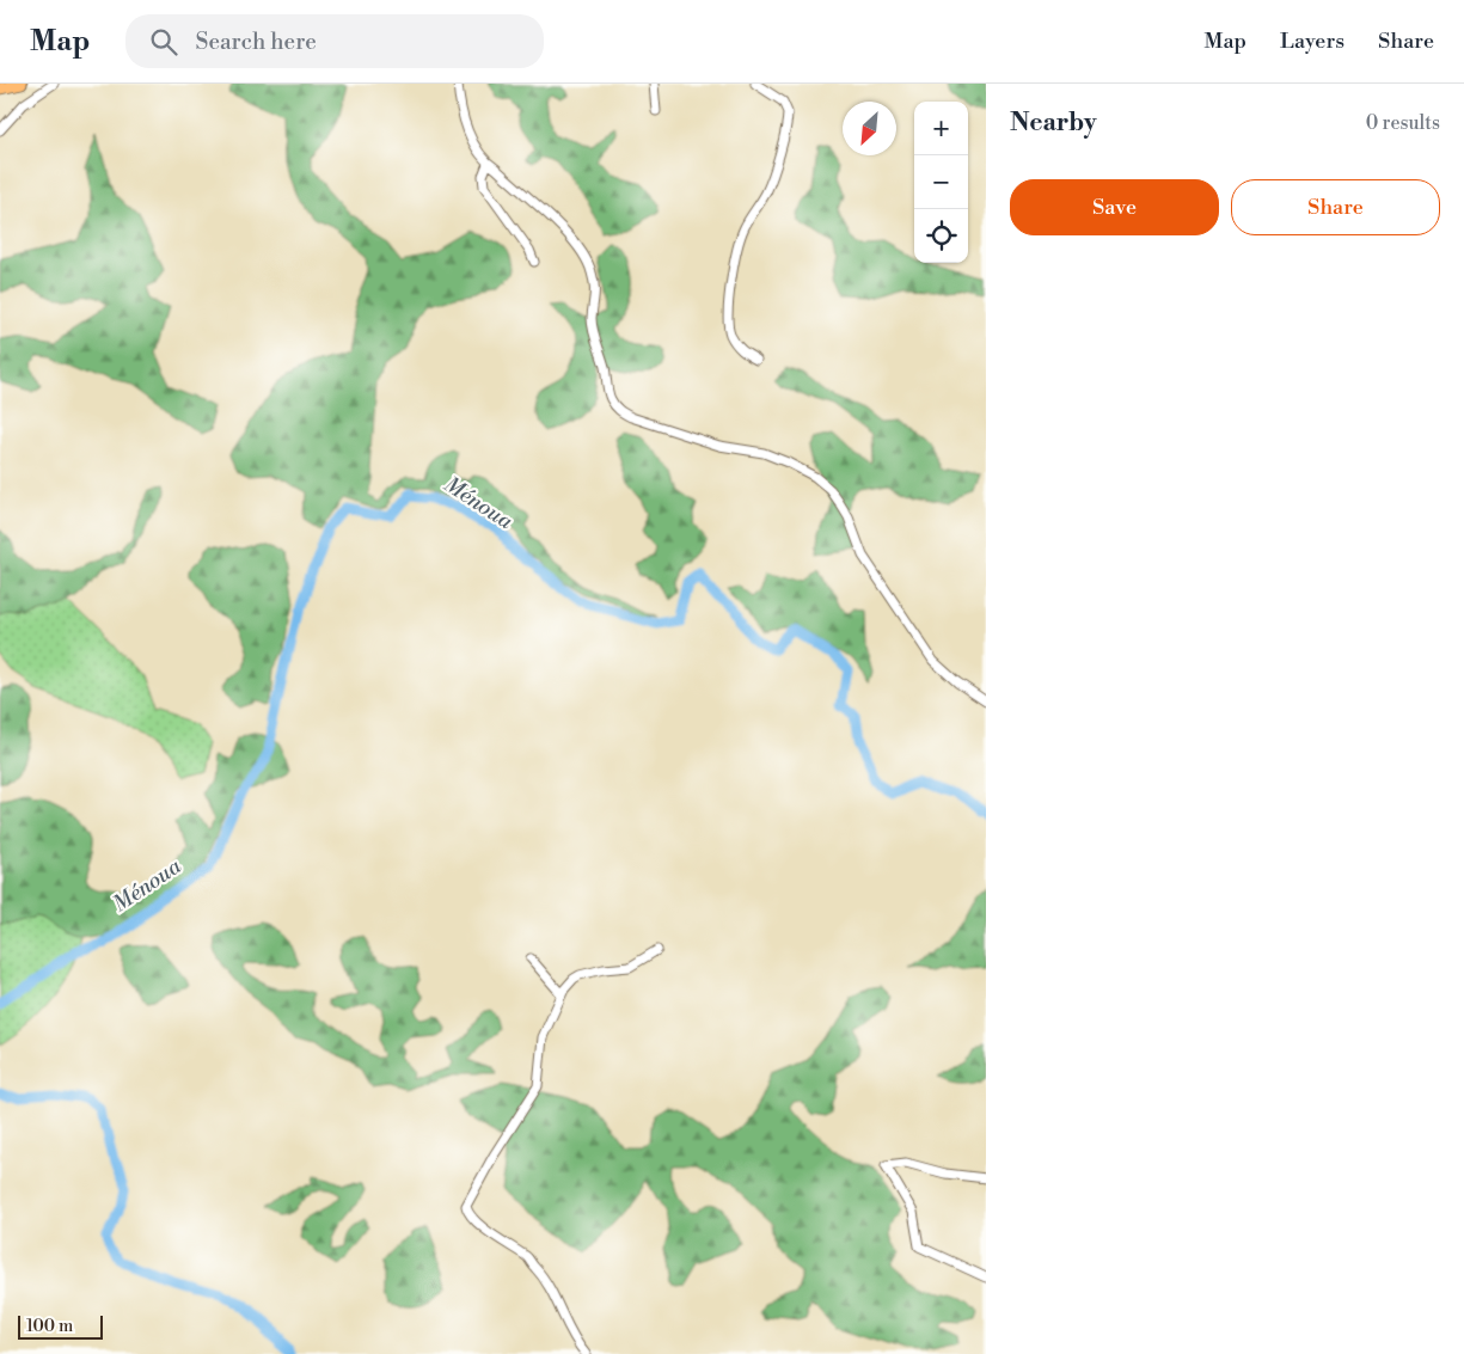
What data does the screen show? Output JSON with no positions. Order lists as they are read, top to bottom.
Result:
{
  "water": ["Ménoua"],
  "scale_bar": "100 m",
  "north": "bottom left",
  "page": {
    "header": "Map",
    "search": "Search here",
    "nav": ["Map", "Layers", "Share"],
    "heading": ["Nearby", "0 results"],
    "map_buttons": ["+", "−"],
    "buttons": ["Save", "Share"],
    "scale": "100 m"
  }
}
